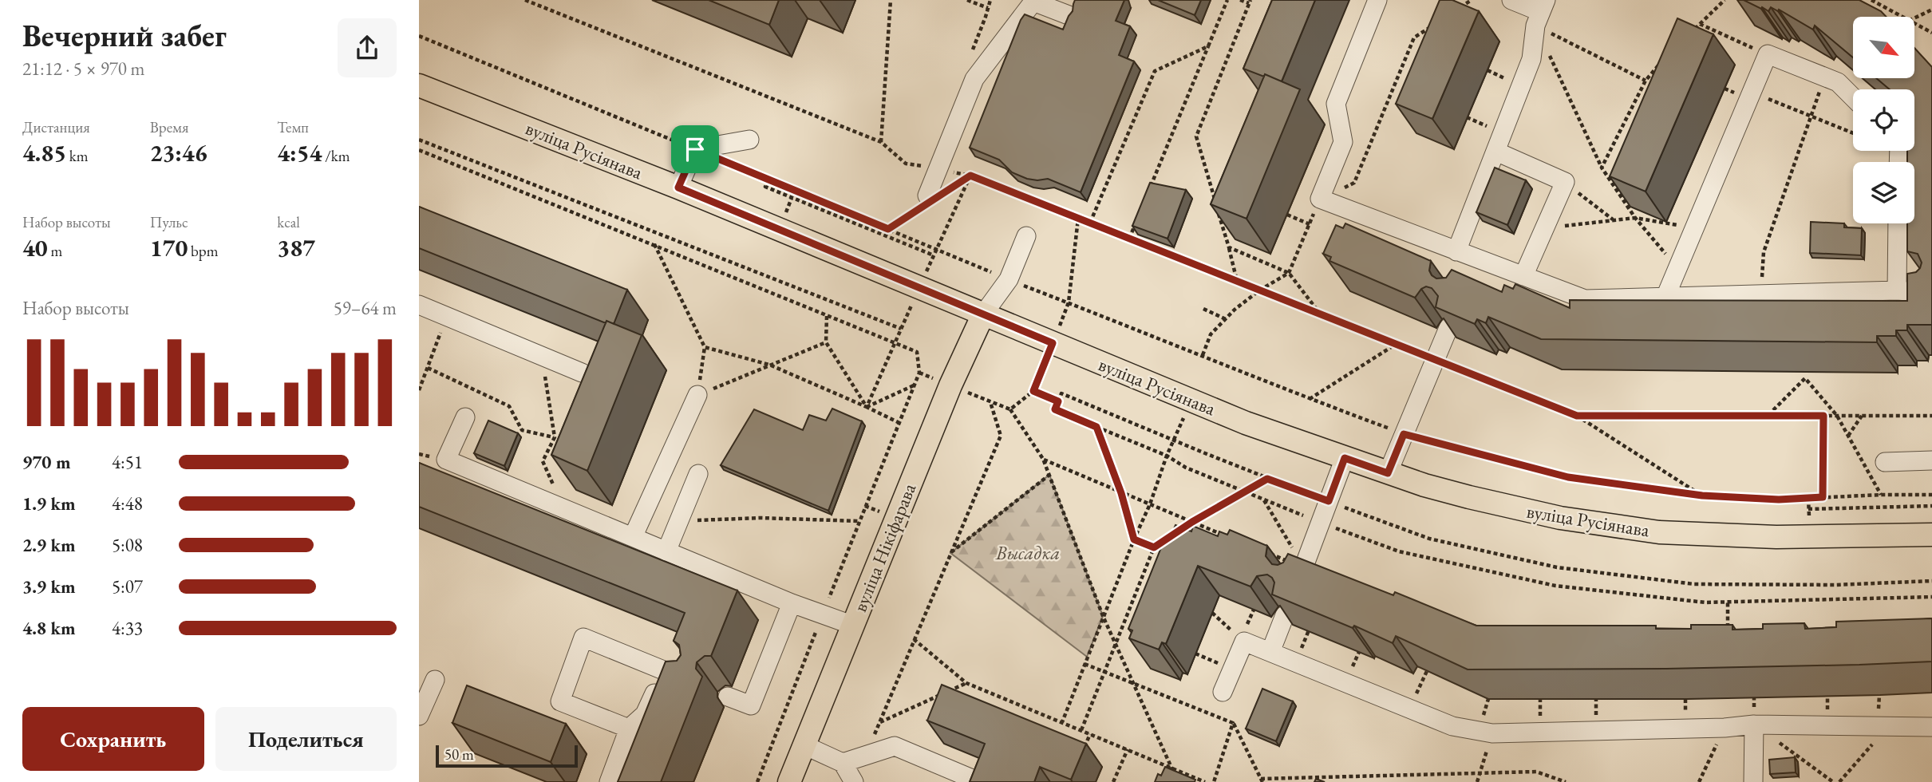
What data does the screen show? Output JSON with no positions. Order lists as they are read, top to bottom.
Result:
{
  "streets": {
    "main road": ["вуліца Русіянава", "вуліца Нікіфарава"]
  },
  "crossings": [
    ["вуліца Русіянава", "вуліца Нікіфарава"]
  ],
  "parks": ["Высадка"],
  "scale_bar": "50 m",
  "north": "bottom right",
  "page": {
    "heading": ["Вечерний забег", "21:12 · 5 × 970 m"],
    "stats": [
      ["Дистанция", "4.85 km"],
      ["Время", "23:46"],
      ["Темп", "4:54 /km"],
      ["Набор высоты", "40 m"],
      ["Пульс", "170 bpm"],
      ["kcal", "387"]
    ],
    "chart": ["Набор высоты", "59–64 m"],
    "list": [
      {
        "name": "970 m",
        "note": "4:51"
      },
      {
        "name": "1.9 km",
        "note": "4:48"
      },
      {
        "name": "2.9 km",
        "note": "5:08"
      },
      {
        "name": "3.9 km",
        "note": "5:07"
      },
      {
        "name": "4.8 km",
        "note": "4:33"
      }
    ],
    "buttons": ["Сохранить", "Поделиться"],
    "scale": "50 m"
  }
}
